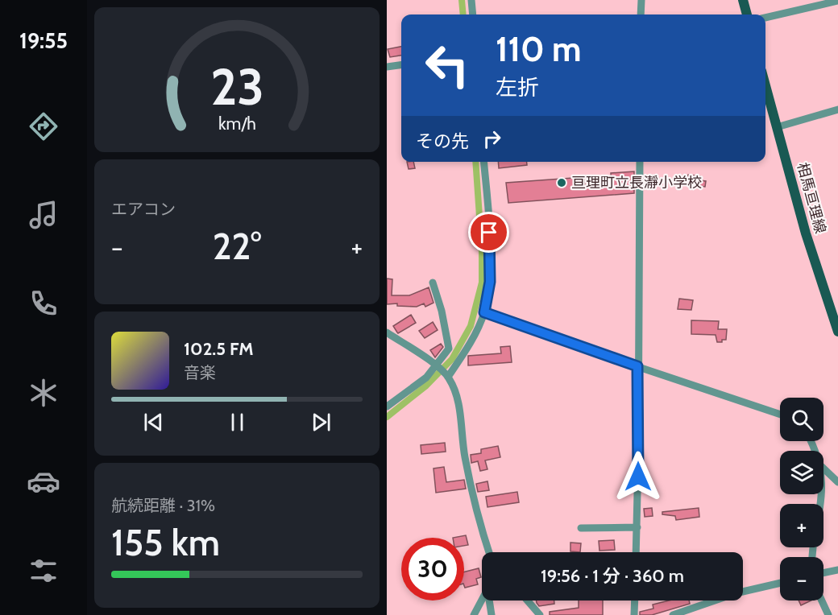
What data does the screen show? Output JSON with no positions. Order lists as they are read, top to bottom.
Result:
{
  "streets": {
    "main road": ["相馬亘理線"]
  },
  "places": ["亘理町立長瀞小学校"],
  "page": {
    "tabs": "19:55",
    "turn": ["110 m", "左折"],
    "then": "その先",
    "tile": [
      "エアコン",
      ["航続距離 · 31%", "155 km"]
    ],
    "heat": ["−", "22°", "+"],
    "song": ["102.5 FM", "音楽"],
    "map_buttons": ["+", "−"],
    "limit": "30",
    "trip": "19:56 · 1 分 · 360 m",
    "gauge": ["23", "km/h"]
  }
}
